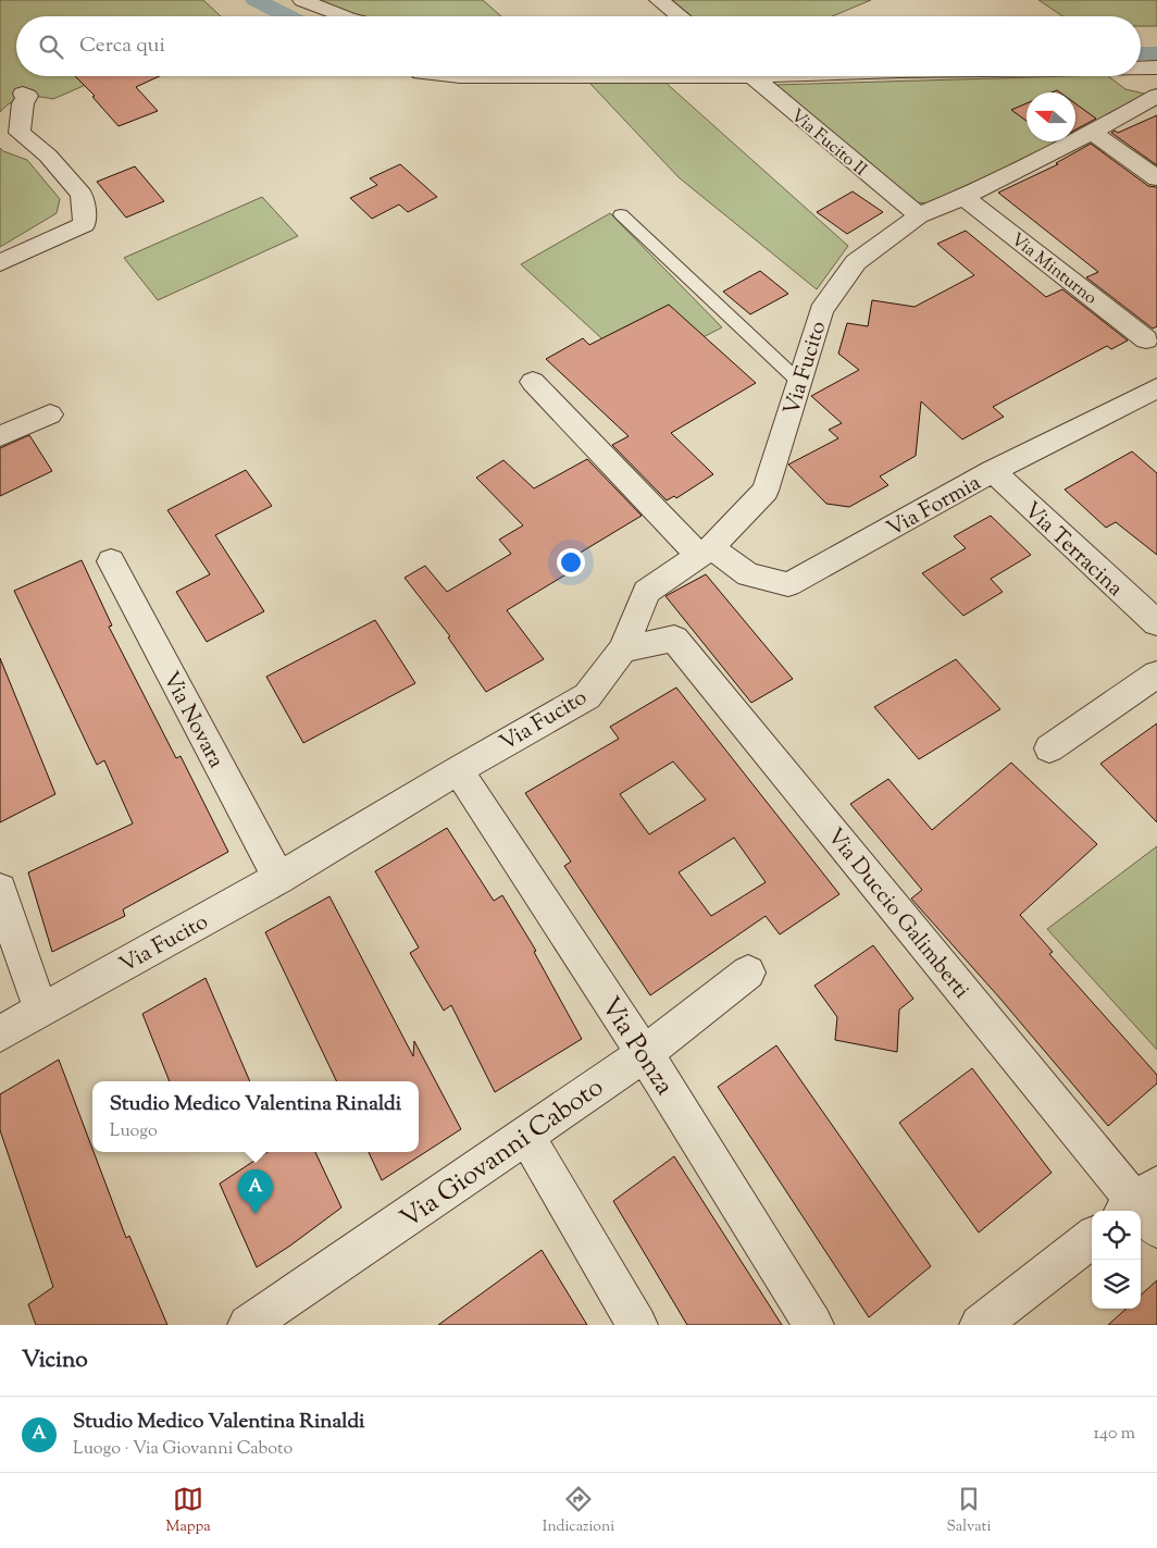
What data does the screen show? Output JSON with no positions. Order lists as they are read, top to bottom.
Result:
{
  "streets": {
    "street": [
      "Via Fucito II",
      "Via Minturno",
      "Via Fucito",
      "Via Formia",
      "Via Terracina",
      "Via Novara",
      "Via Duccio Galimberti",
      "Via Ponza",
      "Via Giovanni Caboto"
    ]
  },
  "crossings": [
    ["Via Fucito II", "Via Fucito"],
    ["Via Minturno", "Via Fucito"],
    ["Via Fucito", "Via Formia"],
    ["Via Fucito", "Via Novara"],
    ["Via Fucito", "Via Duccio Galimberti"],
    ["Via Fucito", "Via Ponza"],
    ["Via Formia", "Via Terracina"],
    ["Via Ponza", "Via Giovanni Caboto"]
  ],
  "north": "left",
  "page": {
    "search": "Cerca qui",
    "popup": ["Studio Medico Valentina Rinaldi", "Luogo"],
    "pins": "A",
    "heading": "Vicino",
    "list": [
      {
        "mark": "A",
        "name": "Studio Medico Valentina Rinaldi",
        "note": "Luogo · Via Giovanni Caboto",
        "value": "140 m"
      }
    ],
    "nav": ["Mappa", "Indicazioni", "Salvati"]
  }
}
